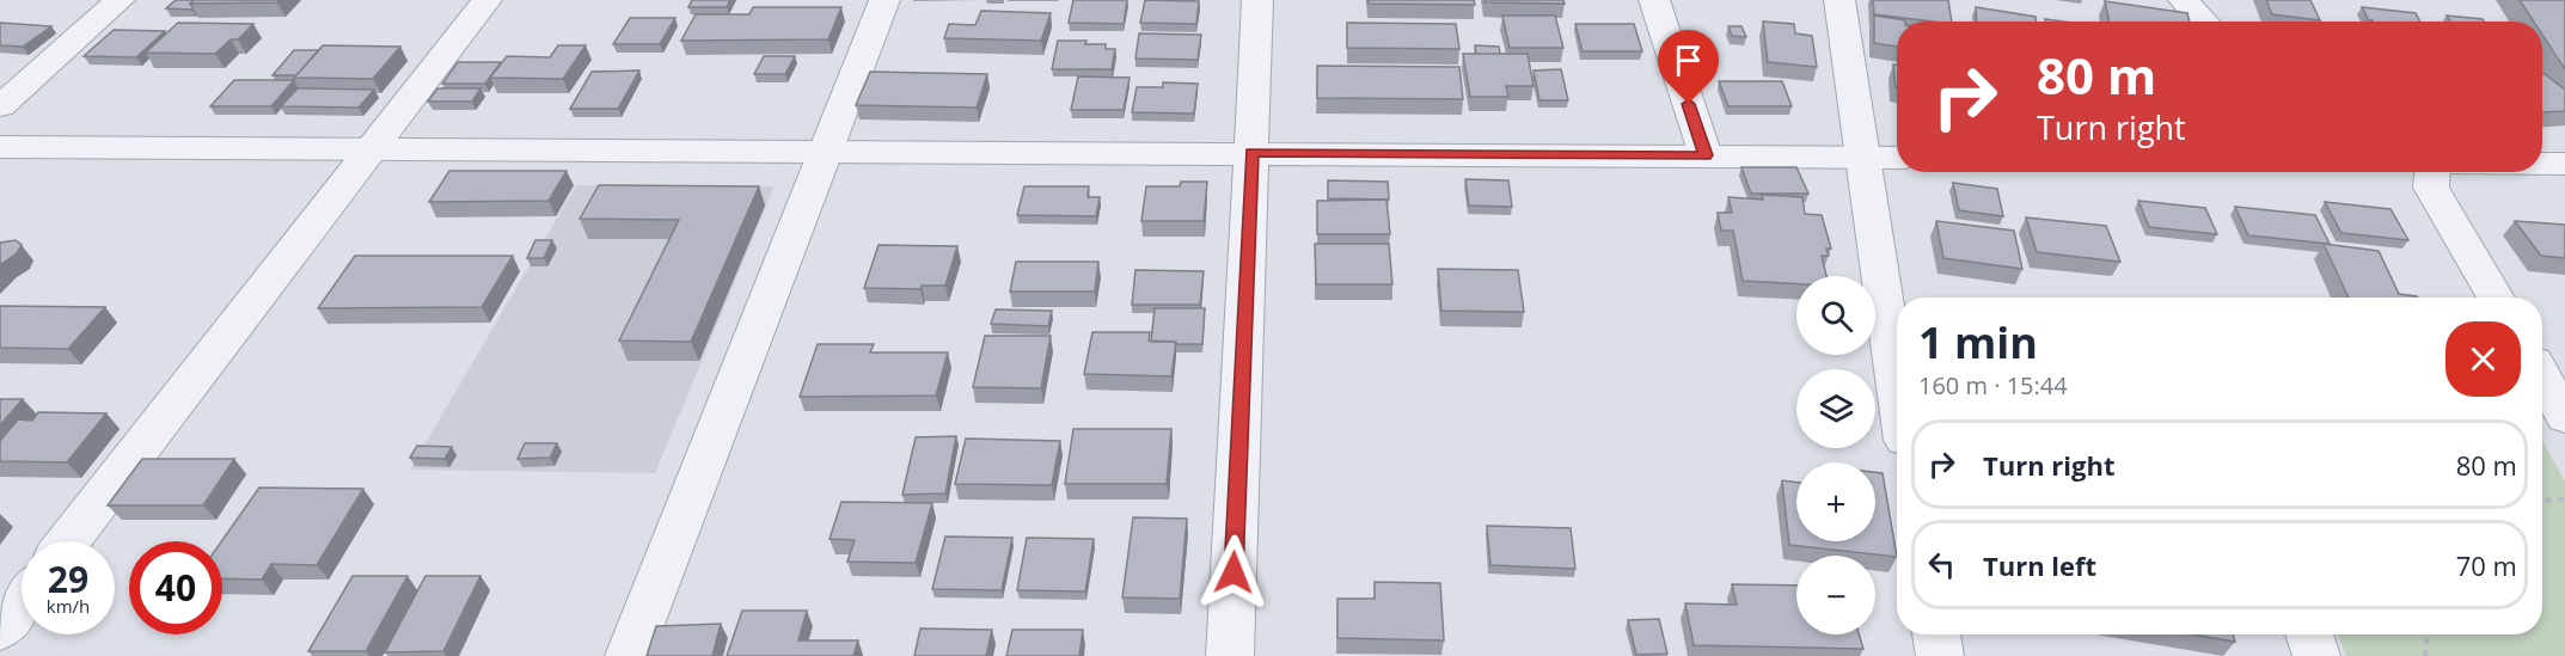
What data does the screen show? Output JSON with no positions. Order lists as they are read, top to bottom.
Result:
{
  "page": {
    "turn": ["80 m", "Turn right"],
    "map_buttons": ["+", "−"],
    "heading": ["1 min", "160 m · 15:44"],
    "list": [
      {
        "name": "Turn right",
        "value": "80 m"
      },
      {
        "name": "Turn left",
        "value": "70 m"
      }
    ],
    "speed": "29 km/h",
    "limit": "40"
  }
}
